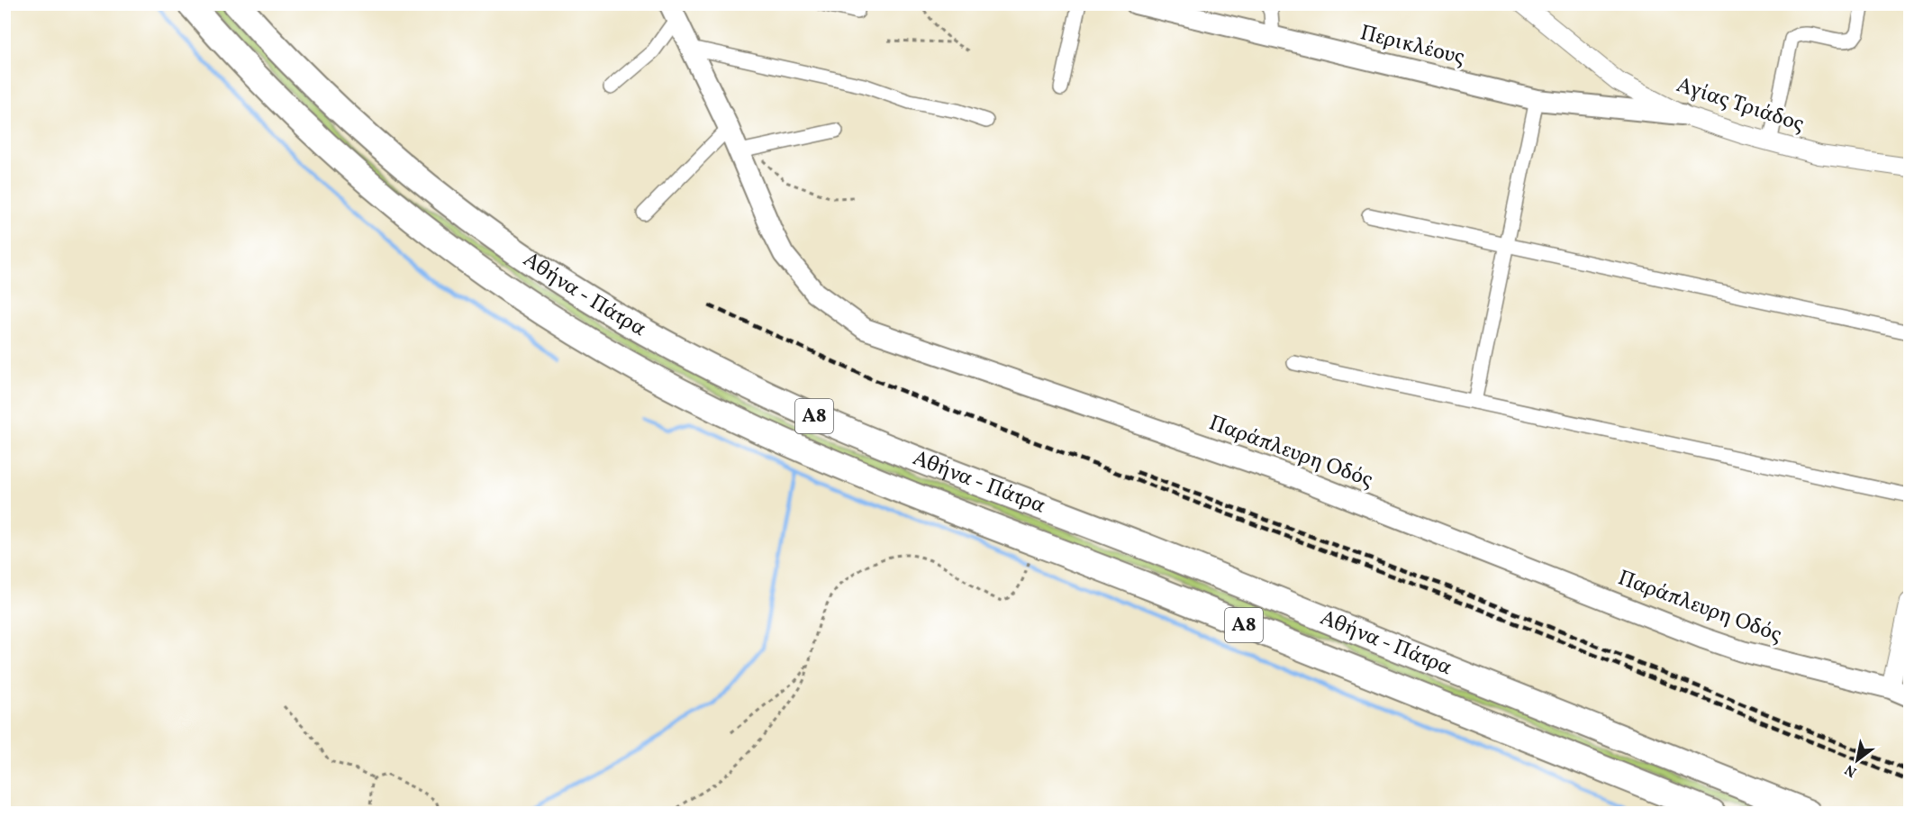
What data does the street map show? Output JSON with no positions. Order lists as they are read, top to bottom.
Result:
{
  "streets": {
    "highway": ["Αθήνα - Πάτρα", "Α8"],
    "main road": ["Περικλέους", "Παράπλευρη Οδός"],
    "street": ["Αγίας Τριάδος"]
  },
  "crossings": [
    ["Περικλέους", "Αγίας Τριάδος"]
  ],
  "north": "bottom left"
}
